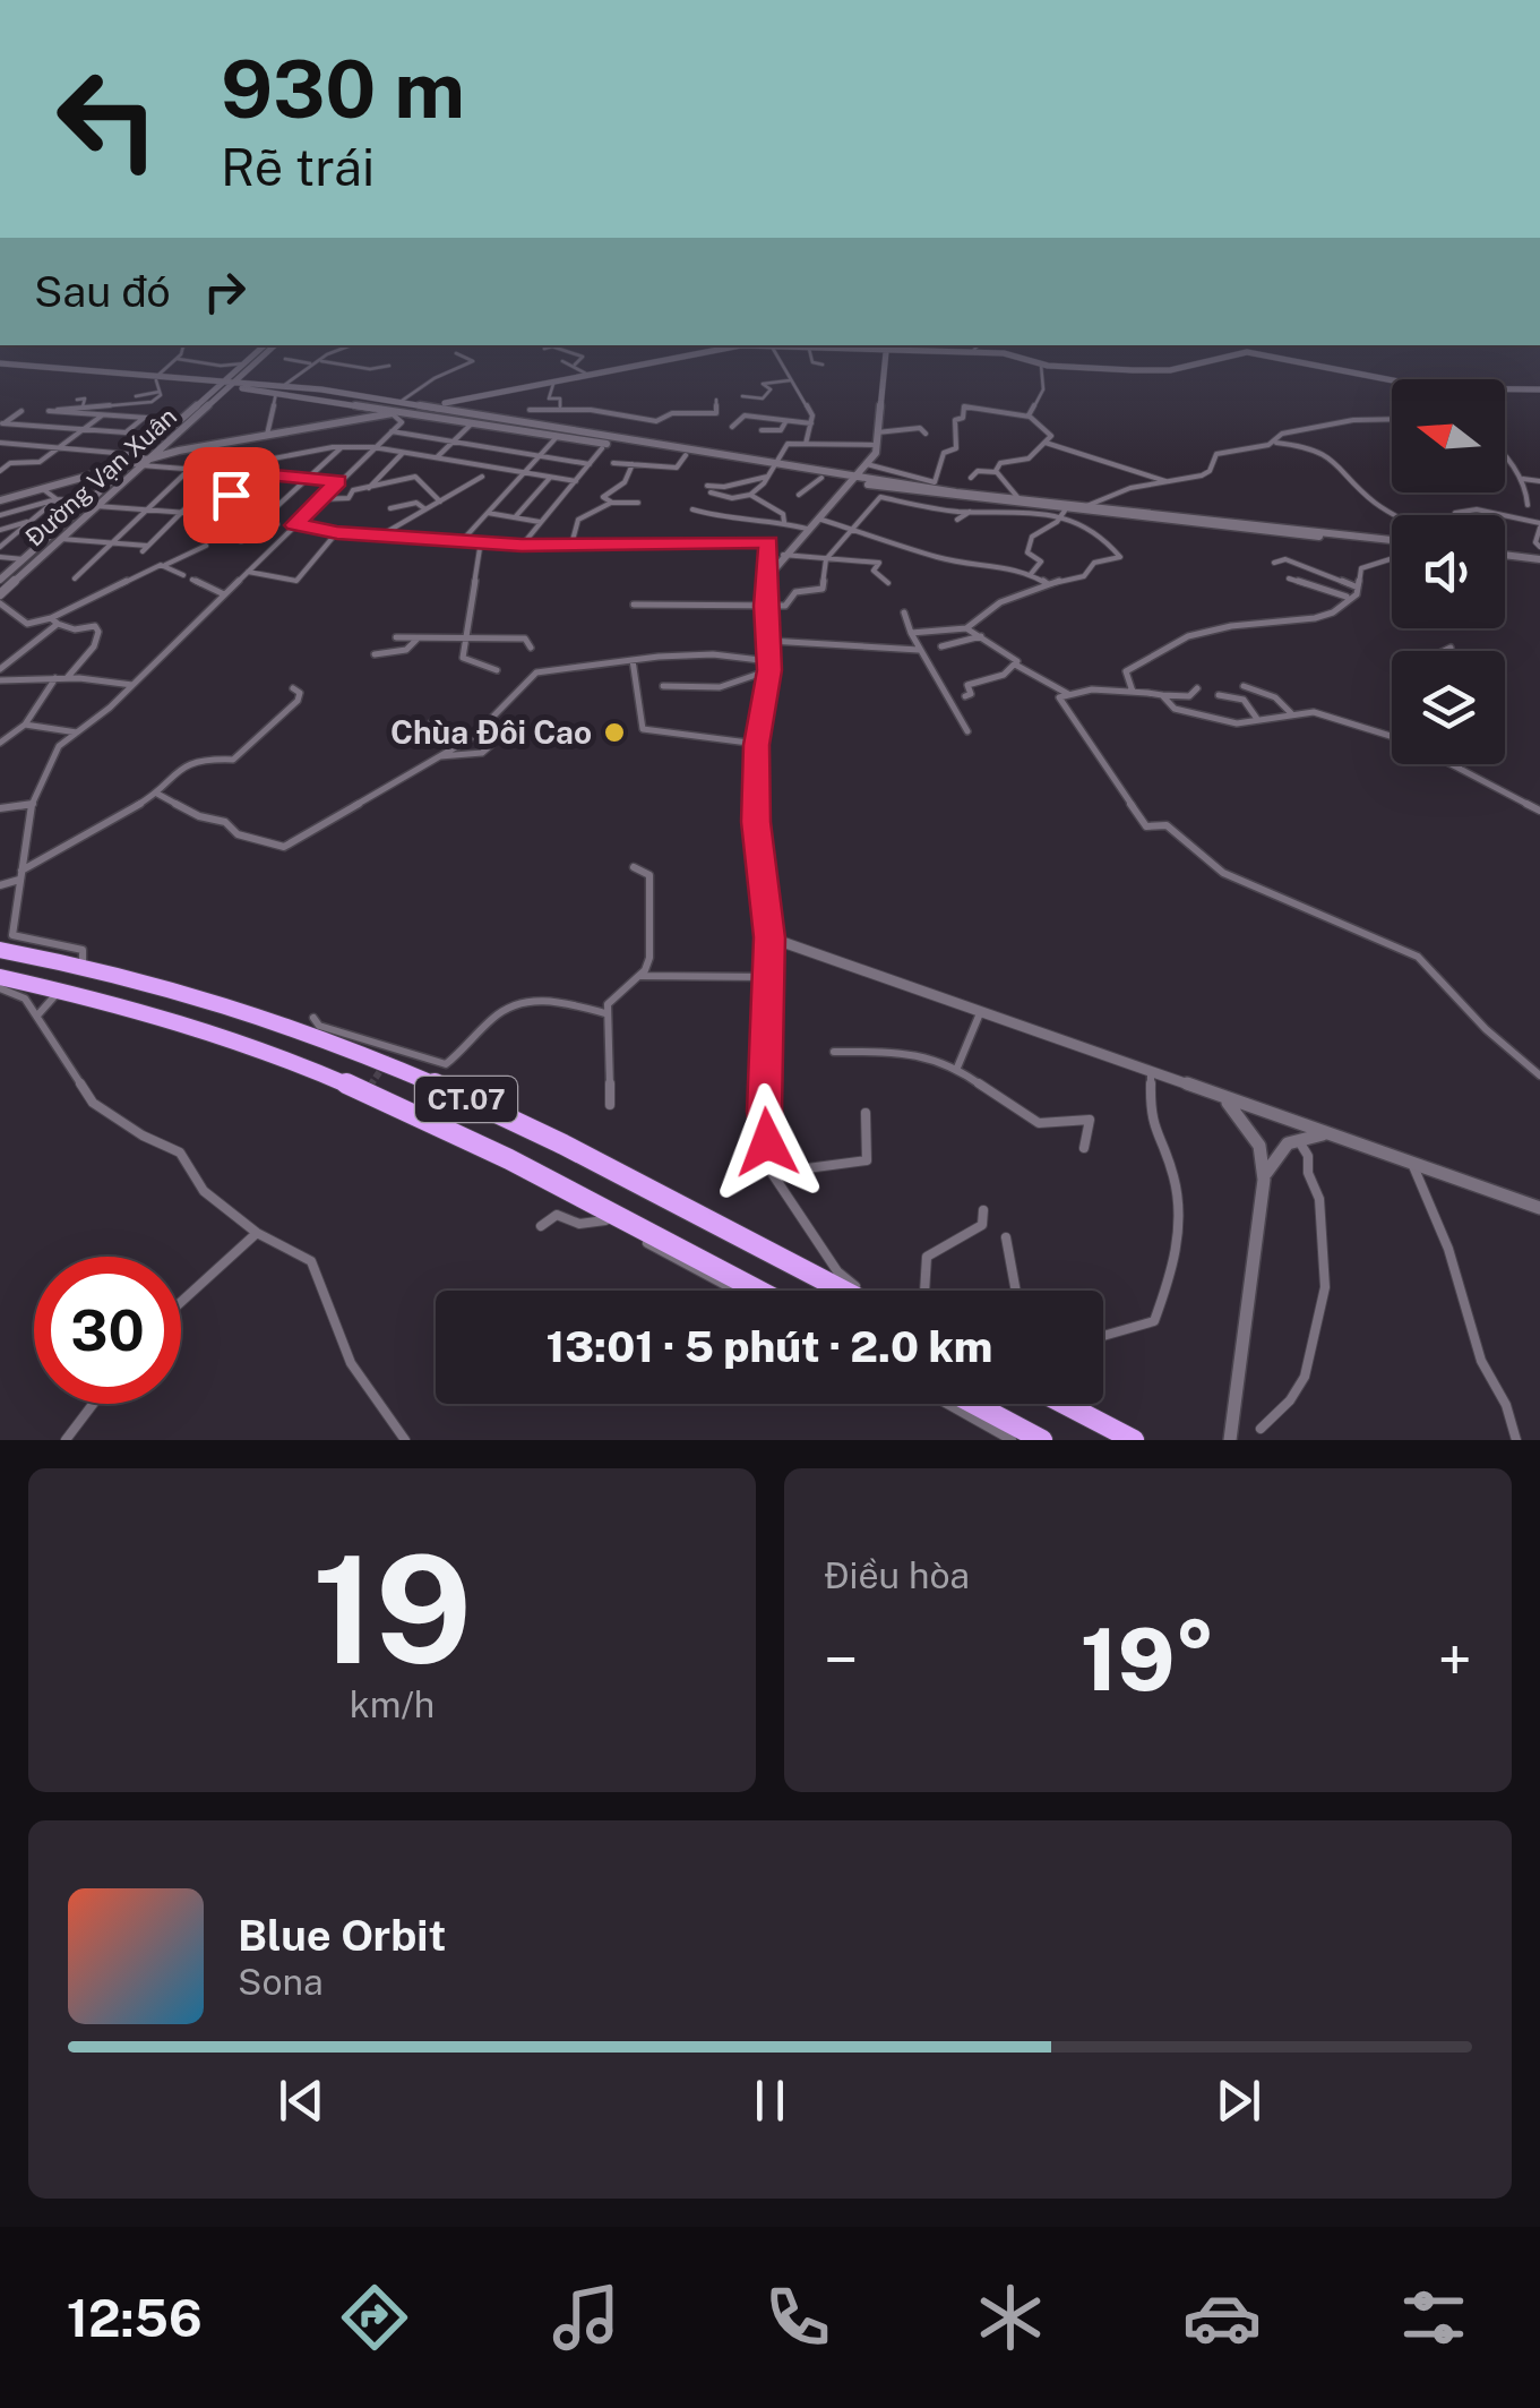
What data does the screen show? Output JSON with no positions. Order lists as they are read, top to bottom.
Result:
{
  "streets": {
    "highway": ["CT.07"],
    "street": ["Đường Vạn Xuân"]
  },
  "places": ["Chùa Đôi Cao"],
  "north": "left",
  "page": {
    "turn": ["930 m", "Rẽ trái"],
    "then": "Sau đó",
    "limit": "30",
    "trip": "13:01 · 5 phút · 2.0 km",
    "tile": [
      ["19", "km/h"],
      "Điều hòa"
    ],
    "heat": ["−", "19°", "+"],
    "song": ["Blue Orbit", "Sona"],
    "tabs": "12:56"
  }
}
